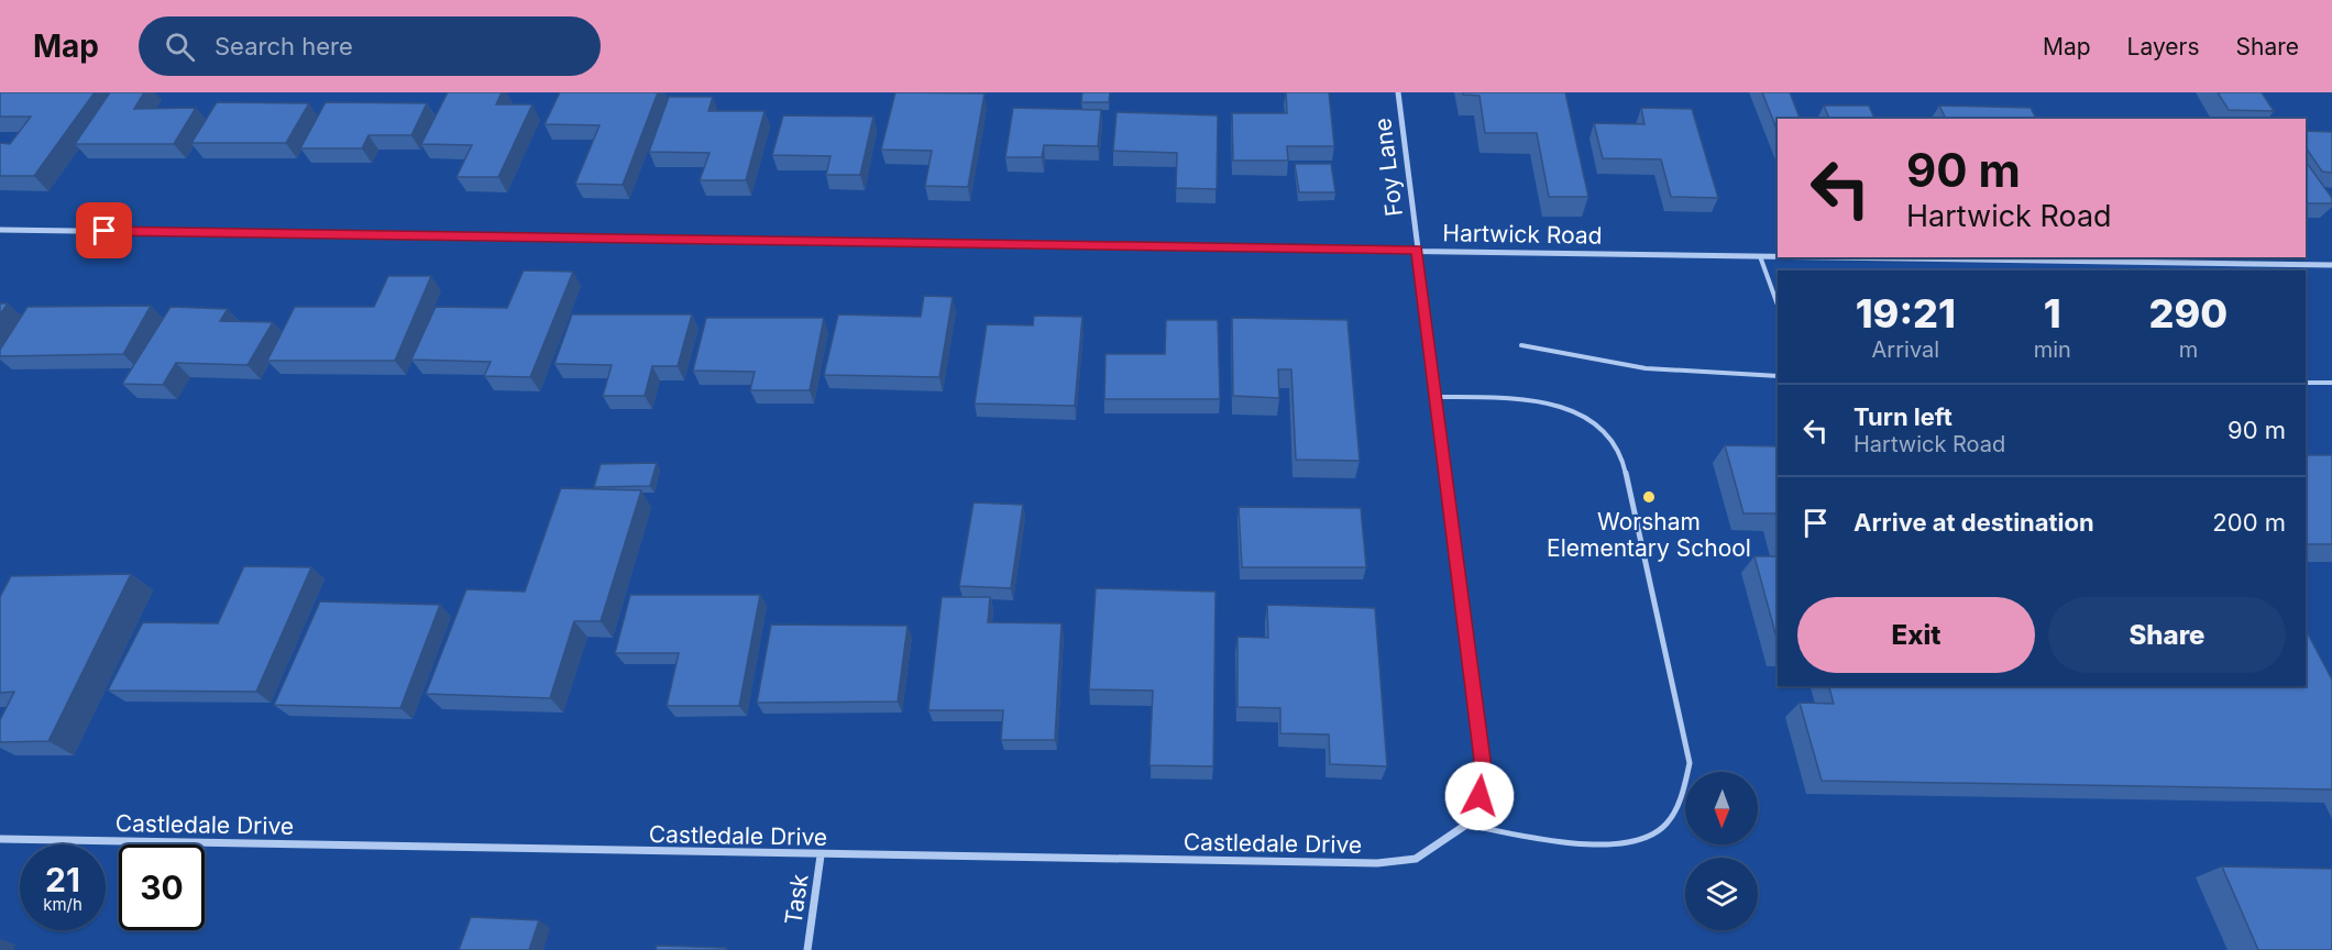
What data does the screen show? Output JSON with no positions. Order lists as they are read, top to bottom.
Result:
{
  "streets": {
    "street": [
      "Foy Lane",
      "Hartwick Road",
      "Castledale Drive",
      "Task"
    ]
  },
  "crossings": [
    ["Foy Lane", "Hartwick Road"],
    ["Foy Lane", "Castledale Drive"],
    ["Castledale Drive", "Task"]
  ],
  "places": ["Worsham Elementary School"],
  "north": "bottom",
  "page": {
    "header": "Map",
    "search": "Search here",
    "nav": ["Map", "Layers", "Share"],
    "turn": ["90 m", "Hartwick Road"],
    "eta": [
      "19:21",
      "Arrival",
      "1",
      "min",
      "290",
      "m"
    ],
    "list": [
      {
        "name": "Turn left",
        "note": "Hartwick Road",
        "value": "90 m"
      },
      {
        "name": "Arrive at destination",
        "value": "200 m"
      }
    ],
    "buttons": ["Exit", "Share"],
    "speed": "21 km/h",
    "limit": "30"
  }
}
